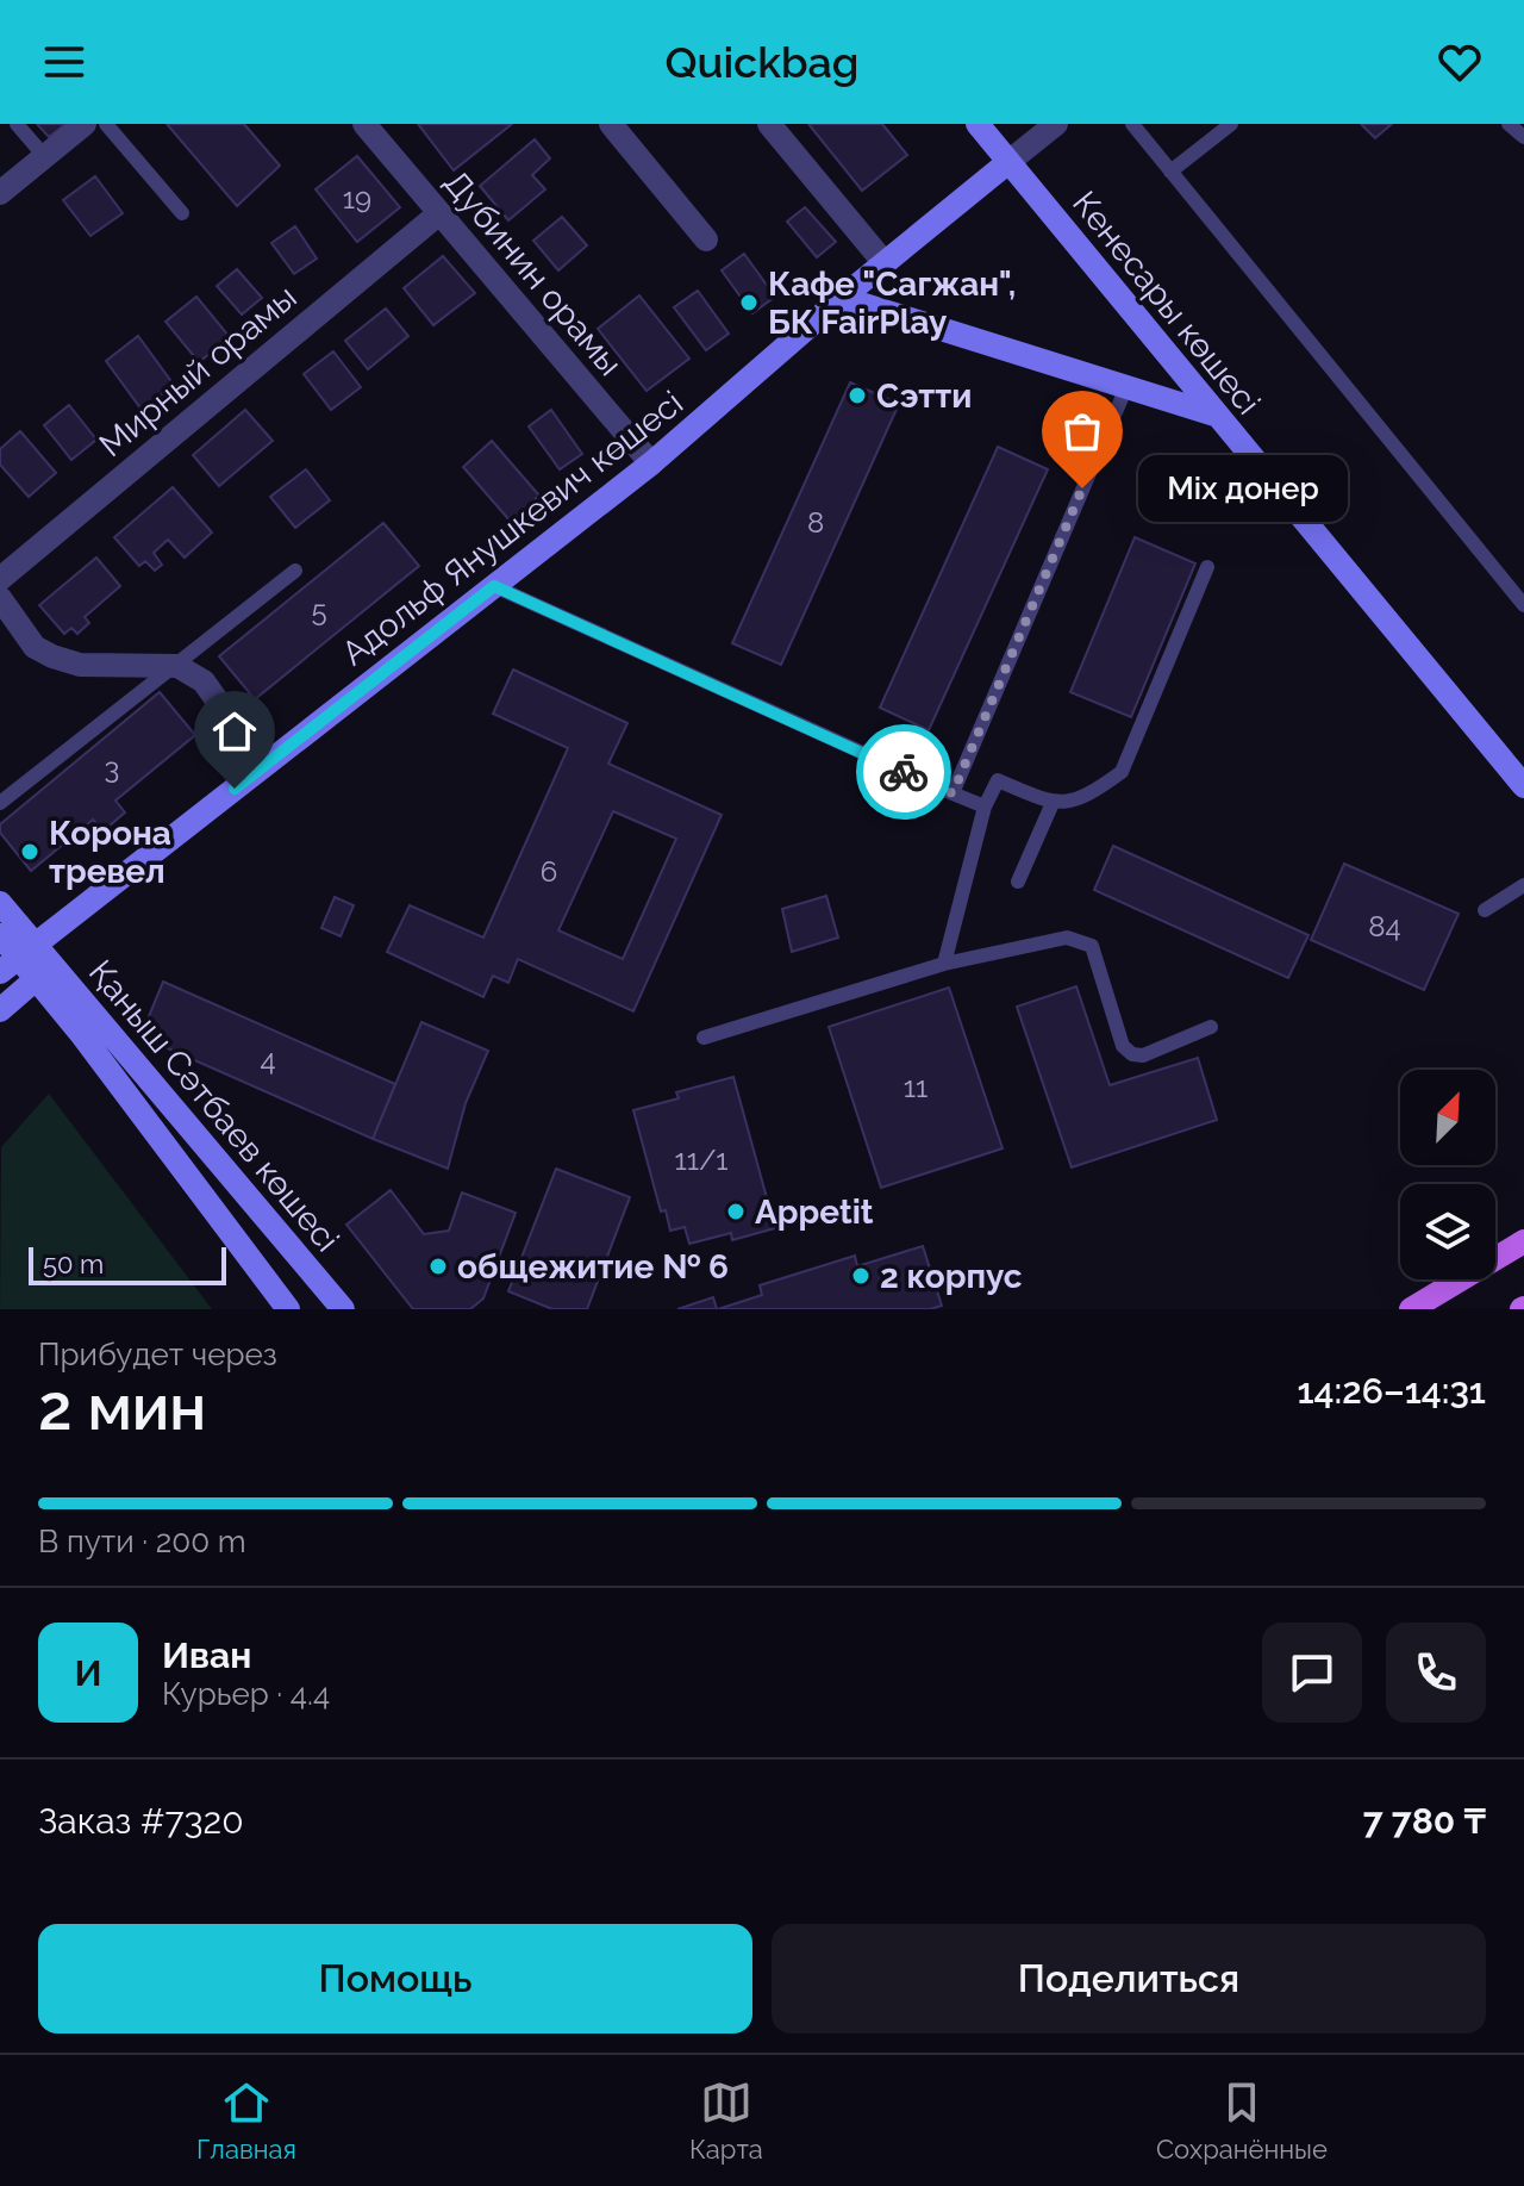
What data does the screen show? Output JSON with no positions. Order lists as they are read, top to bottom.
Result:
{
  "streets": {
    "main road": ["Кенесары көшесі", "Адольф Янушкевич көшесі", "Қаныш Сәтбаев көшесі"],
    "street": ["Дубинин орамы", "Мирный орамы"]
  },
  "crossings": [
    ["Дубинин орамы", "Мирный орамы"],
    ["Дубинин орамы", "Адольф Янушкевич көшесі"],
    ["Кенесары көшесі", "Адольф Янушкевич көшесі"],
    ["Адольф Янушкевич көшесі", "Қаныш Сәтбаев көшесі"]
  ],
  "places": [
    "Кафе \"Сагжан\", БК FairPlay",
    "Сэтти",
    "Mix донер",
    "Корона тревел",
    "Appetit",
    "общежитие № 6",
    "2 корпус"
  ],
  "house_numbers": [
    "19",
    "8",
    "5",
    "3",
    "6",
    "84",
    "4",
    "11",
    "11/1"
  ],
  "scale_bar": "50 m",
  "north": "top right",
  "page": {
    "header": "Quickbag",
    "bubble": "Mix донер",
    "scale": "50 m",
    "heading": ["2 мин", "Прибудет через", "14:26–14:31"],
    "panel": [
      "Иван",
      "Курьер · 4.4",
      "Заказ #7320",
      "7 780 ₸"
    ],
    "bar": "В пути · 200 m",
    "round": "И",
    "buttons": ["Помощь", "Поделиться"],
    "tabs": ["Главная", "Карта", "Сохранённые"]
  }
}
